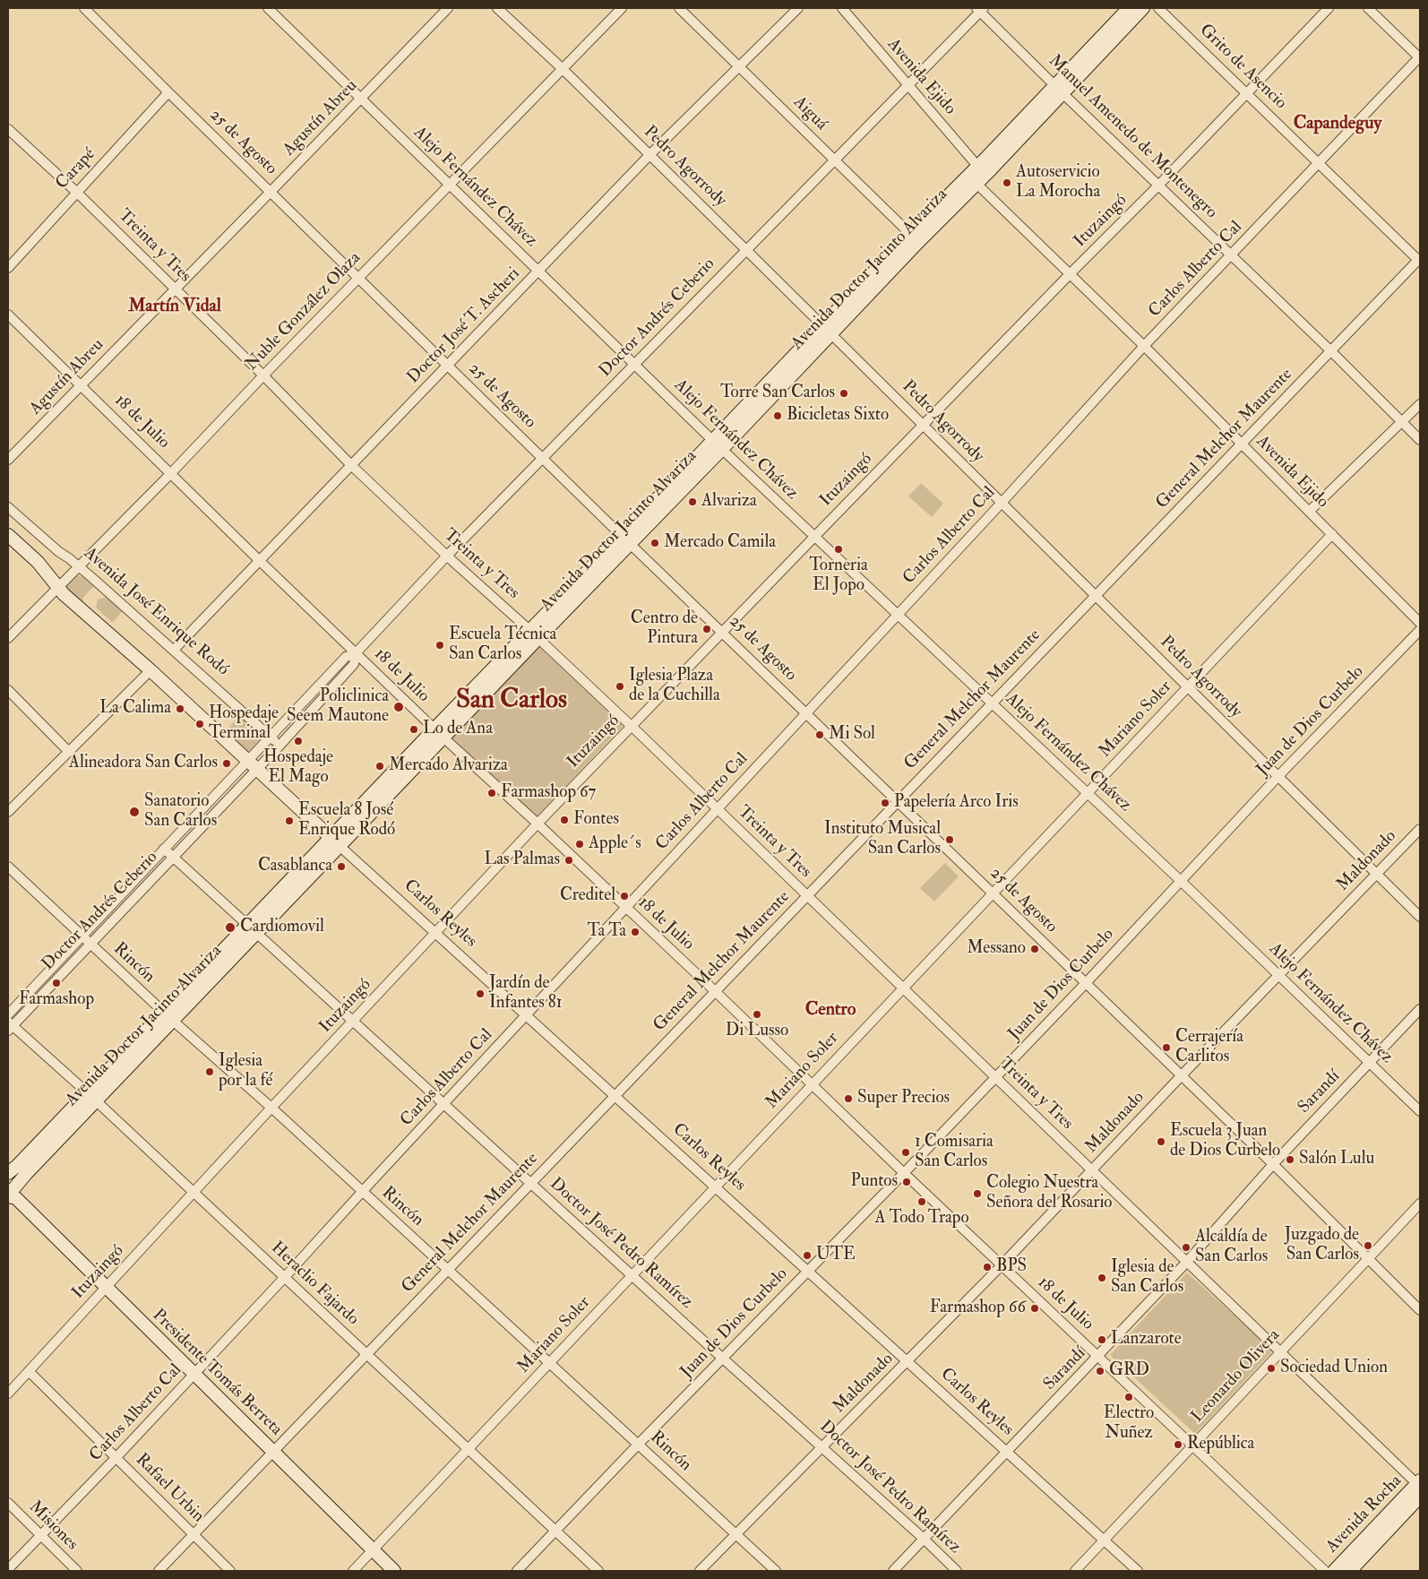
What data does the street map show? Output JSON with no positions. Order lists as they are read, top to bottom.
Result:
{
  "streets": {
    "main road": [
      "Avenida Doctor Jacinto Alvariza",
      "Carlos Reyles",
      "Presidente Tomás Berreta",
      "Avenida Rocha"
    ],
    "street": [
      "Grito de Asencio",
      "Avenida Ejido",
      "Aiguá",
      "Agustín Abreu",
      "Manuel Amenedo de Montenegro",
      "25 de Agosto",
      "Pedro Agorrody",
      "Carapé",
      "Alejo Fernández Chávez",
      "Ituzaingó",
      "Treinta y Tres",
      "Carlos Alberto Cal",
      "Nuble González Olaza",
      "Doctor Andrés Ceberio",
      "Doctor José T. Ascheri",
      "18 de Julio",
      "General Melchor Maurente",
      "Avenida José Enrique Rodó",
      "Mariano Soler",
      "Juan de Dios Curbelo",
      "Maldonado",
      "Rincón",
      "Sarandí",
      "Doctor José Pedro Ramírez",
      "Heraclio Fajardo",
      "Leonardo Olivera",
      "Rafael Urbin",
      "Misiones"
    ]
  },
  "crossings": [
    ["Grito de Asencio", "Ituzaingó"],
    ["Grito de Asencio", "Carlos Alberto Cal"],
    ["Grito de Asencio", "General Melchor Maurente"],
    ["Avenida Ejido", "Ituzaingó"],
    ["Avenida Ejido", "Avenida Doctor Jacinto Alvariza"],
    ["Avenida Ejido", "Carlos Alberto Cal"],
    ["Avenida Ejido", "Doctor Andrés Ceberio"],
    ["Avenida Ejido", "General Melchor Maurente"],
    ["Avenida Ejido", "Mariano Soler"],
    ["Aiguá", "Avenida Doctor Jacinto Alvariza"],
    ["Aiguá", "Doctor Andrés Ceberio"],
    ["Aiguá", "Doctor José T. Ascheri"],
    ["Agustín Abreu", "25 de Agosto"],
    ["Agustín Abreu", "Alejo Fernández Chávez"],
    ["Agustín Abreu", "Treinta y Tres"],
    ["Agustín Abreu", "18 de Julio"],
    ["Manuel Amenedo de Montenegro", "Ituzaingó"],
    ["Manuel Amenedo de Montenegro", "Avenida Doctor Jacinto Alvariza"],
    ["Manuel Amenedo de Montenegro", "Carlos Alberto Cal"],
    ["Manuel Amenedo de Montenegro", "Doctor Andrés Ceberio"],
    ["Manuel Amenedo de Montenegro", "General Melchor Maurente"],
    ["25 de Agosto", "Carapé"],
    ["25 de Agosto", "Ituzaingó"],
    ["25 de Agosto", "Avenida Doctor Jacinto Alvariza"],
    ["25 de Agosto", "Carlos Alberto Cal"],
    ["25 de Agosto", "Nuble González Olaza"],
    ["25 de Agosto", "Doctor Andrés Ceberio"],
    ["25 de Agosto", "Doctor José T. Ascheri"],
    ["25 de Agosto", "General Melchor Maurente"],
    ["25 de Agosto", "Mariano Soler"],
    ["25 de Agosto", "Juan de Dios Curbelo"],
    ["25 de Agosto", "Maldonado"],
    ["25 de Agosto", "Sarandí"],
    ["25 de Agosto", "Leonardo Olivera"],
    ["Pedro Agorrody", "Ituzaingó"],
    ["Pedro Agorrody", "Avenida Doctor Jacinto Alvariza"],
    ["Pedro Agorrody", "Carlos Alberto Cal"],
    ["Pedro Agorrody", "Nuble González Olaza"],
    ["Pedro Agorrody", "Doctor Andrés Ceberio"],
    ["Pedro Agorrody", "Doctor José T. Ascheri"],
    ["Pedro Agorrody", "General Melchor Maurente"],
    ["Pedro Agorrody", "Mariano Soler"],
    ["Pedro Agorrody", "Juan de Dios Curbelo"],
    ["Pedro Agorrody", "Maldonado"],
    ["Carapé", "Treinta y Tres"],
    ["Alejo Fernández Chávez", "Ituzaingó"],
    ["Alejo Fernández Chávez", "Avenida Doctor Jacinto Alvariza"],
    ["Alejo Fernández Chávez", "Carlos Alberto Cal"],
    ["Alejo Fernández Chávez", "Nuble González Olaza"],
    ["Alejo Fernández Chávez", "Doctor Andrés Ceberio"],
    ["Alejo Fernández Chávez", "Doctor José T. Ascheri"],
    ["Alejo Fernández Chávez", "General Melchor Maurente"],
    ["Alejo Fernández Chávez", "Mariano Soler"],
    ["Alejo Fernández Chávez", "Juan de Dios Curbelo"],
    ["Alejo Fernández Chávez", "Maldonado"],
    ["Alejo Fernández Chávez", "Sarandí"],
    ["Ituzaingó", "Treinta y Tres"],
    ["Ituzaingó", "18 de Julio"],
    ["Ituzaingó", "Carlos Reyles"],
    ["Ituzaingó", "Rincón"],
    ["Ituzaingó", "Doctor José Pedro Ramírez"],
    ["Ituzaingó", "Heraclio Fajardo"],
    ["Ituzaingó", "Presidente Tomás Berreta"],
    ["Ituzaingó", "Rafael Urbin"],
    ["Treinta y Tres", "Avenida Doctor Jacinto Alvariza"],
    ["Treinta y Tres", "Carlos Alberto Cal"],
    ["Treinta y Tres", "Nuble González Olaza"],
    ["Treinta y Tres", "Doctor Andrés Ceberio"],
    ["Treinta y Tres", "Doctor José T. Ascheri"],
    ["Treinta y Tres", "General Melchor Maurente"],
    ["Treinta y Tres", "Mariano Soler"],
    ["Treinta y Tres", "Juan de Dios Curbelo"],
    ["Treinta y Tres", "Maldonado"],
    ["Treinta y Tres", "Sarandí"],
    ["Treinta y Tres", "Leonardo Olivera"],
    ["Treinta y Tres", "Avenida Rocha"],
    ["Avenida Doctor Jacinto Alvariza", "18 de Julio"],
    ["Avenida Doctor Jacinto Alvariza", "Carlos Reyles"],
    ["Avenida Doctor Jacinto Alvariza", "Rincón"],
    ["Avenida Doctor Jacinto Alvariza", "Doctor José Pedro Ramírez"],
    ["Avenida Doctor Jacinto Alvariza", "Heraclio Fajardo"],
    ["Avenida Doctor Jacinto Alvariza", "Presidente Tomás Berreta"],
    ["Carlos Alberto Cal", "18 de Julio"],
    ["Carlos Alberto Cal", "Carlos Reyles"],
    ["Carlos Alberto Cal", "Rincón"],
    ["Carlos Alberto Cal", "Doctor José Pedro Ramírez"],
    ["Carlos Alberto Cal", "Heraclio Fajardo"],
    ["Carlos Alberto Cal", "Presidente Tomás Berreta"],
    ["Carlos Alberto Cal", "Rafael Urbin"],
    ["Carlos Alberto Cal", "Misiones"],
    ["Nuble González Olaza", "18 de Julio"],
    ["Nuble González Olaza", "Avenida José Enrique Rodó"],
    ["Doctor Andrés Ceberio", "18 de Julio"],
    ["Doctor Andrés Ceberio", "Avenida José Enrique Rodó"],
    ["Doctor Andrés Ceberio", "Carlos Reyles"],
    ["Doctor Andrés Ceberio", "Rincón"],
    ["Doctor Andrés Ceberio", "Doctor José Pedro Ramírez"],
    ["Doctor Andrés Ceberio", "Heraclio Fajardo"],
    ["Doctor José T. Ascheri", "18 de Julio"],
    ["Doctor José T. Ascheri", "Avenida José Enrique Rodó"],
    ["18 de Julio", "General Melchor Maurente"],
    ["18 de Julio", "Mariano Soler"],
    ["18 de Julio", "Juan de Dios Curbelo"],
    ["18 de Julio", "Maldonado"],
    ["18 de Julio", "Sarandí"],
    ["18 de Julio", "Leonardo Olivera"],
    ["General Melchor Maurente", "Carlos Reyles"],
    ["General Melchor Maurente", "Rincón"],
    ["General Melchor Maurente", "Doctor José Pedro Ramírez"],
    ["General Melchor Maurente", "Heraclio Fajardo"],
    ["General Melchor Maurente", "Presidente Tomás Berreta"],
    ["General Melchor Maurente", "Rafael Urbin"],
    ["Mariano Soler", "Carlos Reyles"],
    ["Mariano Soler", "Rincón"],
    ["Mariano Soler", "Doctor José Pedro Ramírez"],
    ["Mariano Soler", "Heraclio Fajardo"],
    ["Mariano Soler", "Presidente Tomás Berreta"],
    ["Juan de Dios Curbelo", "Carlos Reyles"],
    ["Juan de Dios Curbelo", "Rincón"],
    ["Juan de Dios Curbelo", "Doctor José Pedro Ramírez"],
    ["Juan de Dios Curbelo", "Heraclio Fajardo"],
    ["Maldonado", "Carlos Reyles"],
    ["Maldonado", "Rincón"],
    ["Maldonado", "Doctor José Pedro Ramírez"],
    ["Carlos Reyles", "Sarandí"],
    ["Carlos Reyles", "Leonardo Olivera"],
    ["Sarandí", "Doctor José Pedro Ramírez"]
  ],
  "districts": [
    "Capandeguy",
    "Martín Vidal",
    "San Carlos",
    "Centro"
  ],
  "places": [
    "Autoservicio La Morocha",
    "Torre San Carlos",
    "Bicicletas Sixto",
    "Alvariza",
    "Mercado Camila",
    "Torneria El Jopo",
    "Centro de Pintura",
    "Escuela Técnica San Carlos",
    "Iglesia Plaza de la Cuchilla",
    "Policlinica Seem Mautone",
    "La Calima",
    "Hospedaje Terminal",
    "Lo de Ana",
    "Mi Sol",
    "Hospedaje El Mago",
    "Alineadora San Carlos",
    "Mercado Alvariza",
    "Farmashop 67",
    "Papelería Arco Iris",
    "Sanatorio San Carlos",
    "Fontes",
    "Escuela 8 José Enrique Rodó",
    "Instituto Musical San Carlos",
    "Apple´s",
    "Las Palmas",
    "Casablanca",
    "Creditel",
    "Cardiomovil",
    "Ta Ta",
    "Messano",
    "Farmashop",
    "Jardín de Infantes 81",
    "Di Lusso",
    "Cerrajería Carlitos",
    "Iglesia por la fé",
    "Super Precios",
    "Escuela 3 Juan de Dios Curbelo",
    "1 Comisaria San Carlos",
    "Salón Lulu",
    "Puntos",
    "Colegio Nuestra Señora del Rosario",
    "A Todo Trapo",
    "Juzgado de San Carlos",
    "Alcaldía de San Carlos",
    "UTE",
    "BPS",
    "Iglesia de San Carlos",
    "Farmashop 66",
    "Lanzarote",
    "Sociedad Union",
    "GRD",
    "Electro Nuñez",
    "República"
  ]
}
